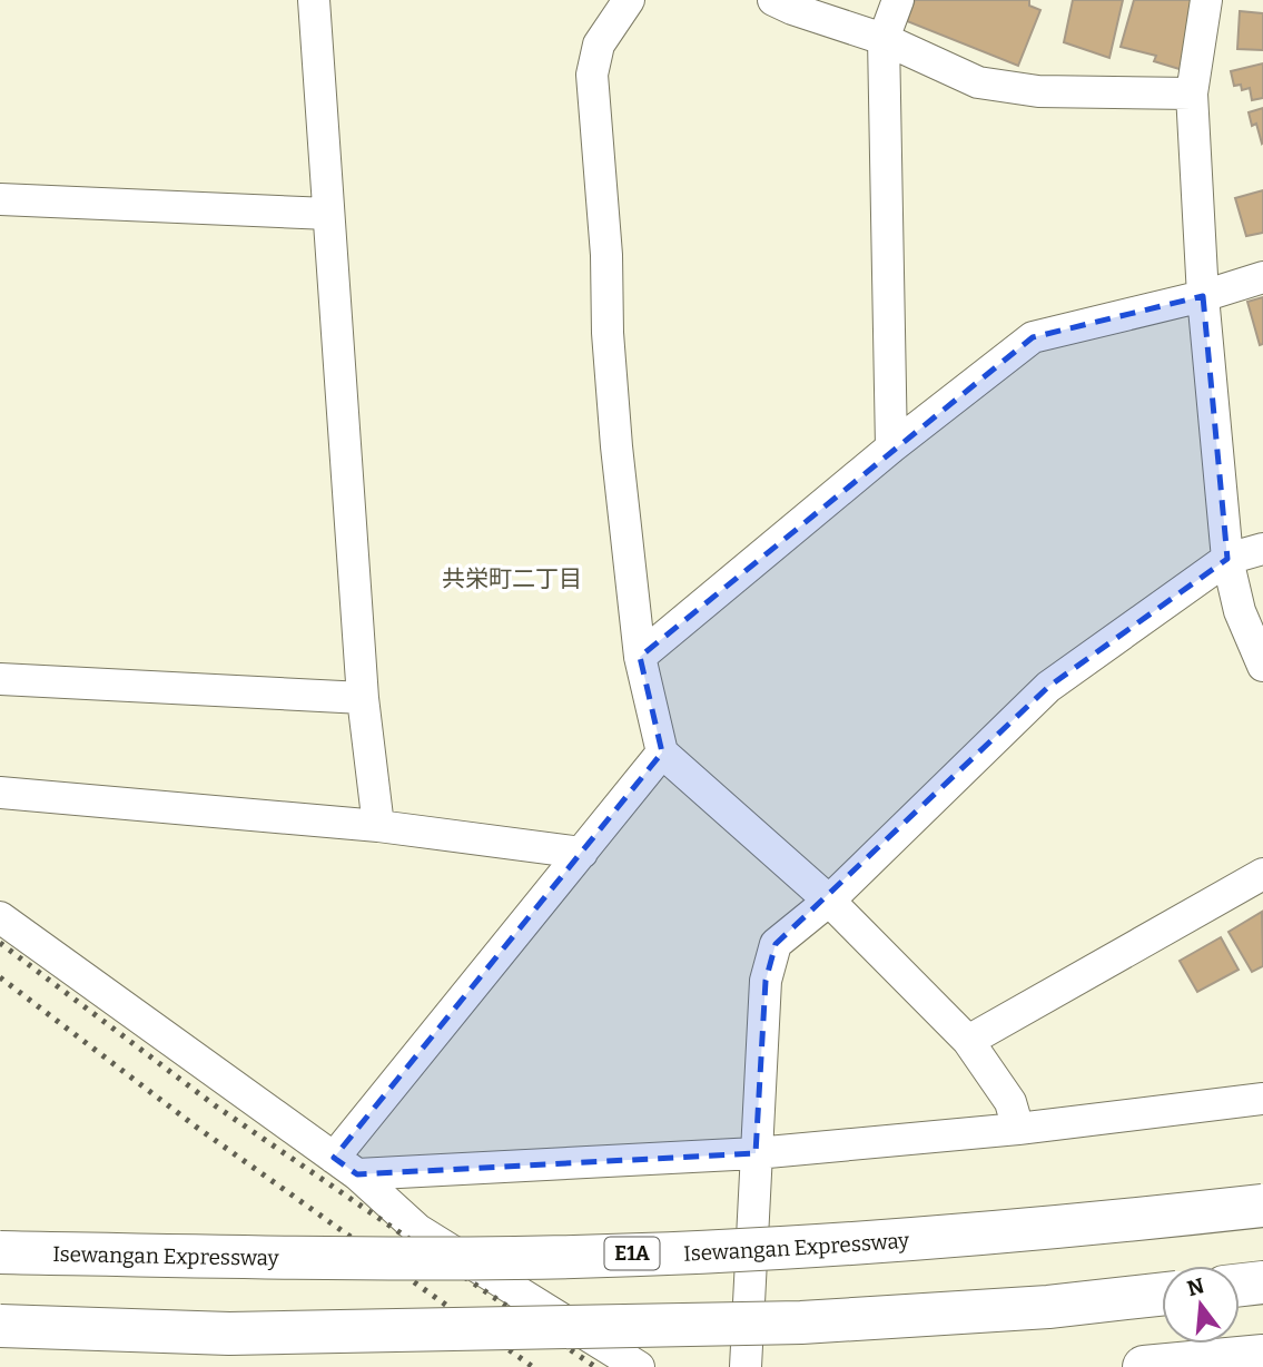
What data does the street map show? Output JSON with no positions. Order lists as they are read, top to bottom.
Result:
{
  "streets": {
    "highway": ["Isewangan Expressway", "E1A"]
  },
  "districts": ["共栄町二丁目"],
  "north": "top"
}
